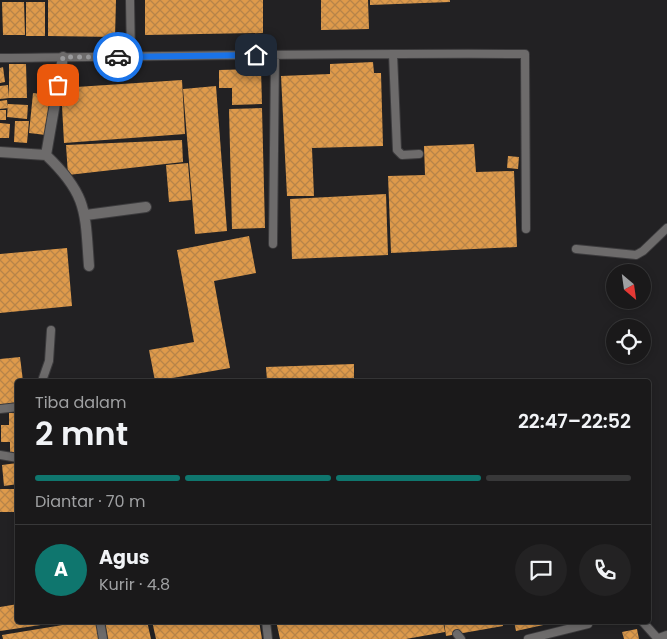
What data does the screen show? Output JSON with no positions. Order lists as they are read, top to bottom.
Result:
{
  "north": "bottom right",
  "page": {
    "heading": ["2 mnt", "Tiba dalam", "22:47–22:52"],
    "panel": ["Agus", "Kurir · 4.8"],
    "bar": "Diantar · 70 m",
    "round": "A"
  }
}
